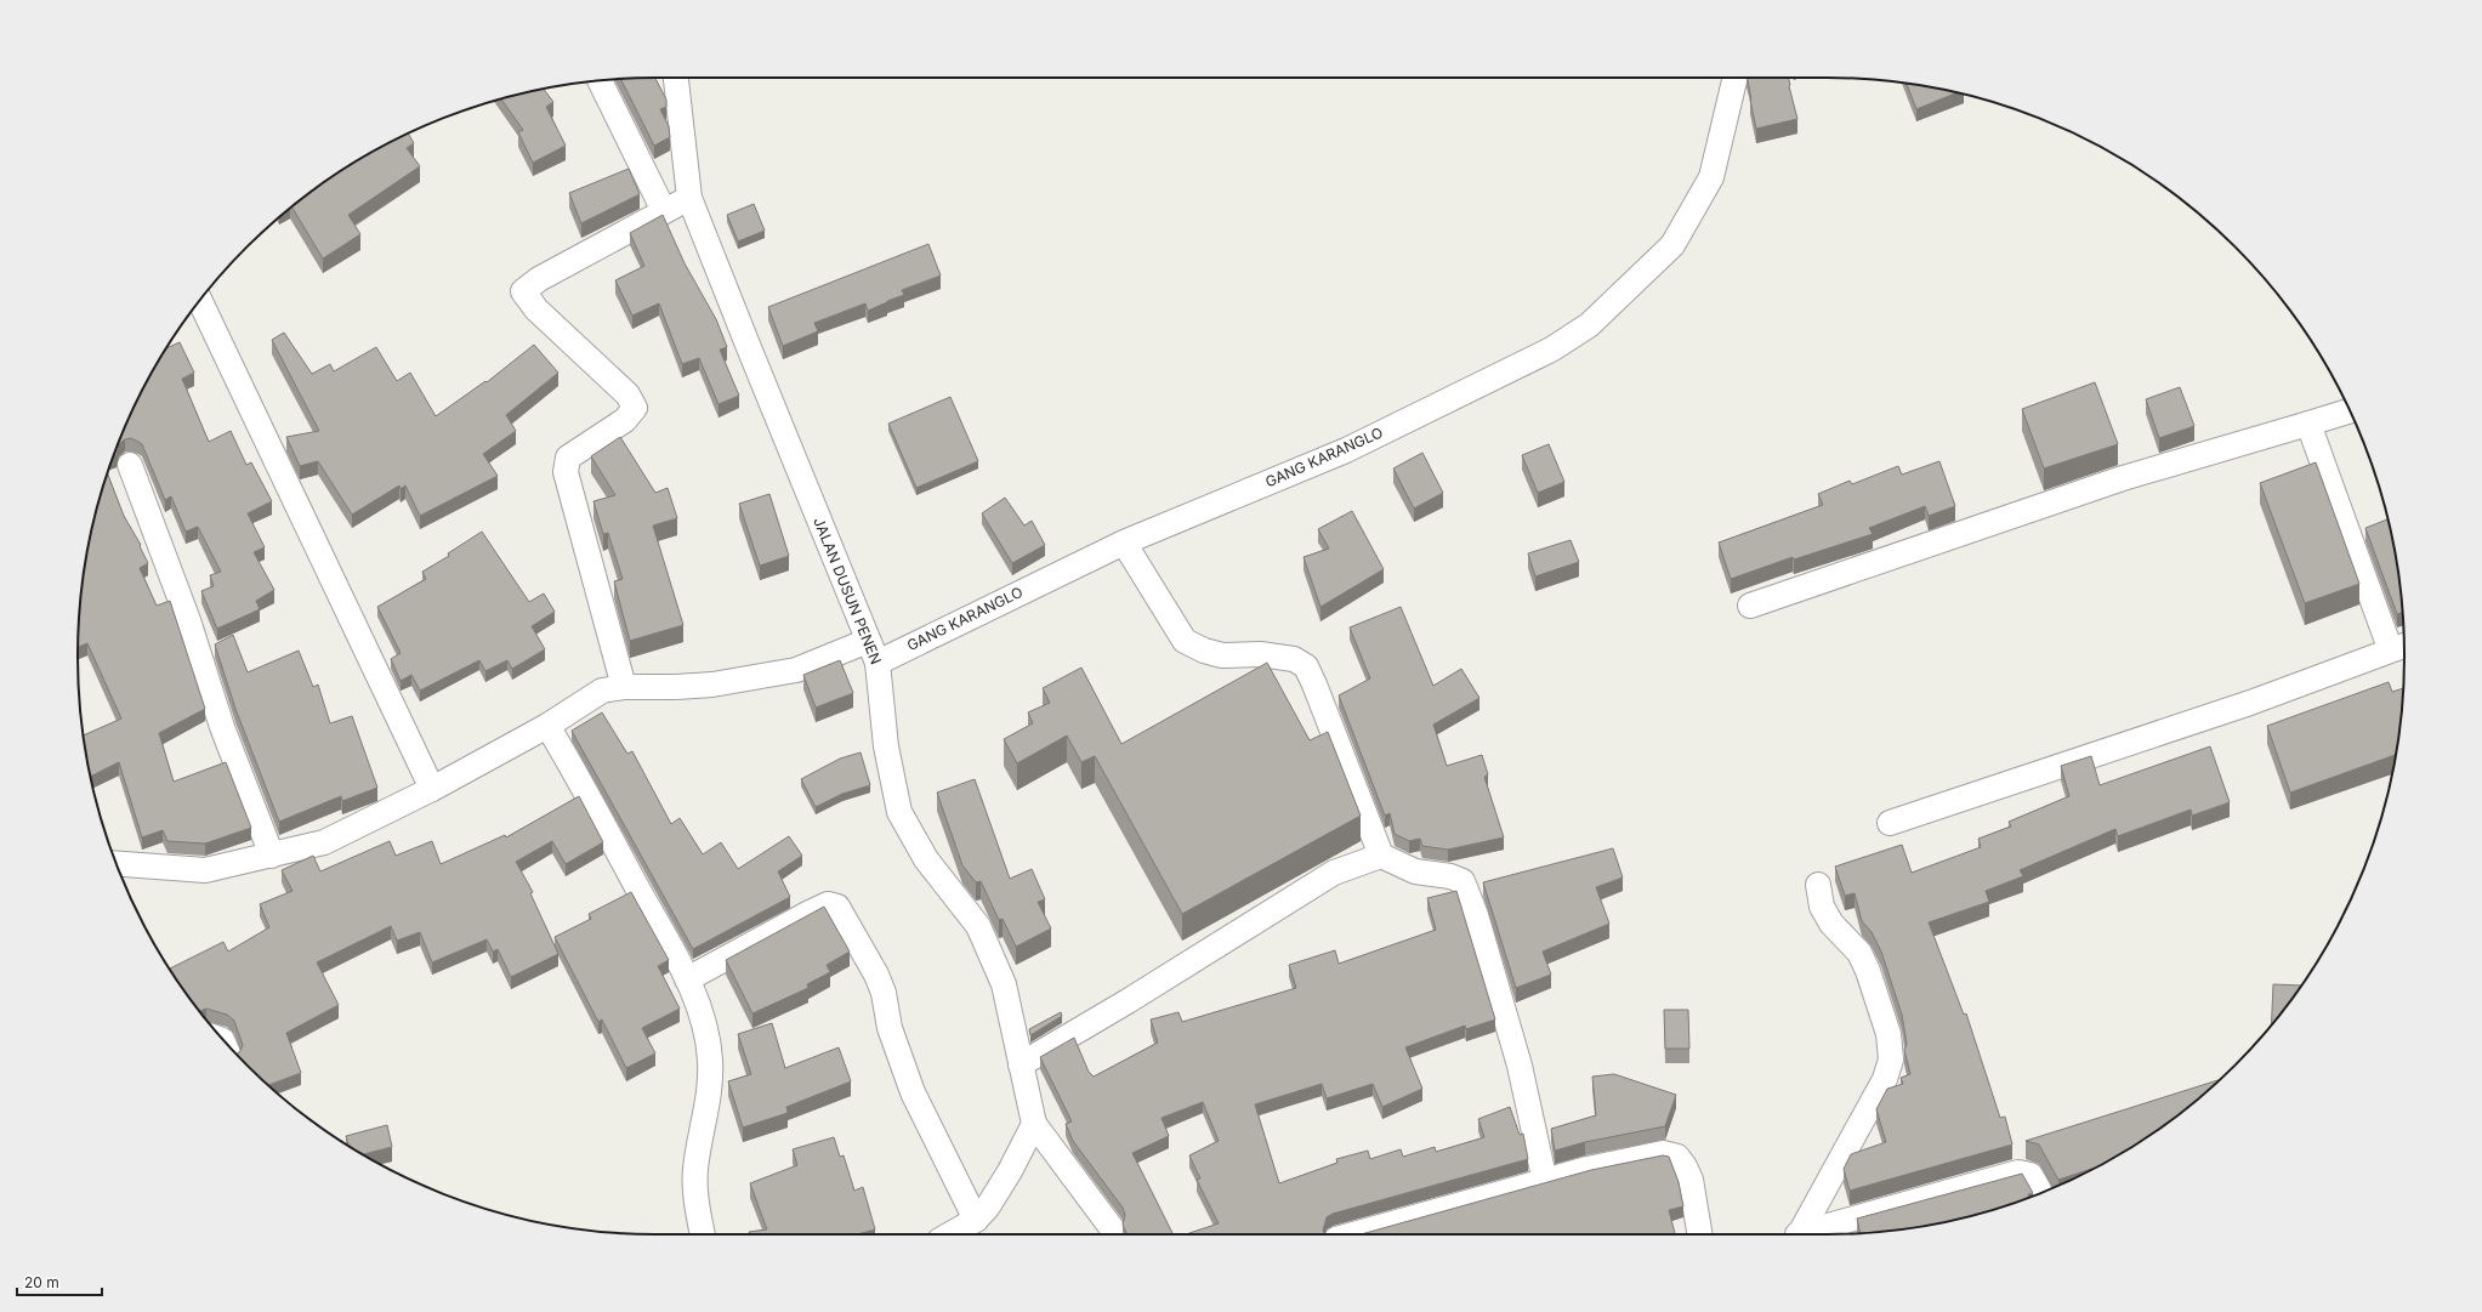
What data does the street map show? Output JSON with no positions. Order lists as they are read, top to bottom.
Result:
{
  "streets": {
    "street": ["GANG KARANGLO", "JALAN DUSUN PENEN"]
  },
  "crossings": [
    ["GANG KARANGLO", "JALAN DUSUN PENEN"]
  ],
  "scale_bar": "20 m"
}
